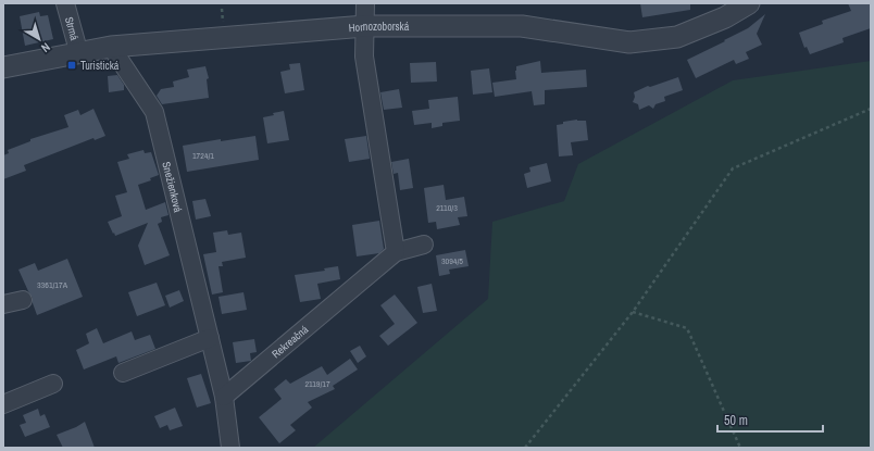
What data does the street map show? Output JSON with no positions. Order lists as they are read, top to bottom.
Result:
{
  "streets": {
    "street": [
      "Hornozoborská",
      "Strmá",
      "Snežienková",
      "Rekreačná"
    ]
  },
  "crossings": [
    ["Hornozoborská", "Strmá"],
    ["Hornozoborská", "Snežienková"],
    ["Snežienková", "Rekreačná"]
  ],
  "places": {
    "transit": ["Turistická"]
  },
  "house_numbers": [
    "1724/1",
    "2110/3",
    "3094/5",
    "3361/17A",
    "2119/17"
  ],
  "scale_bar": "50 m",
  "north": "bottom right"
}
